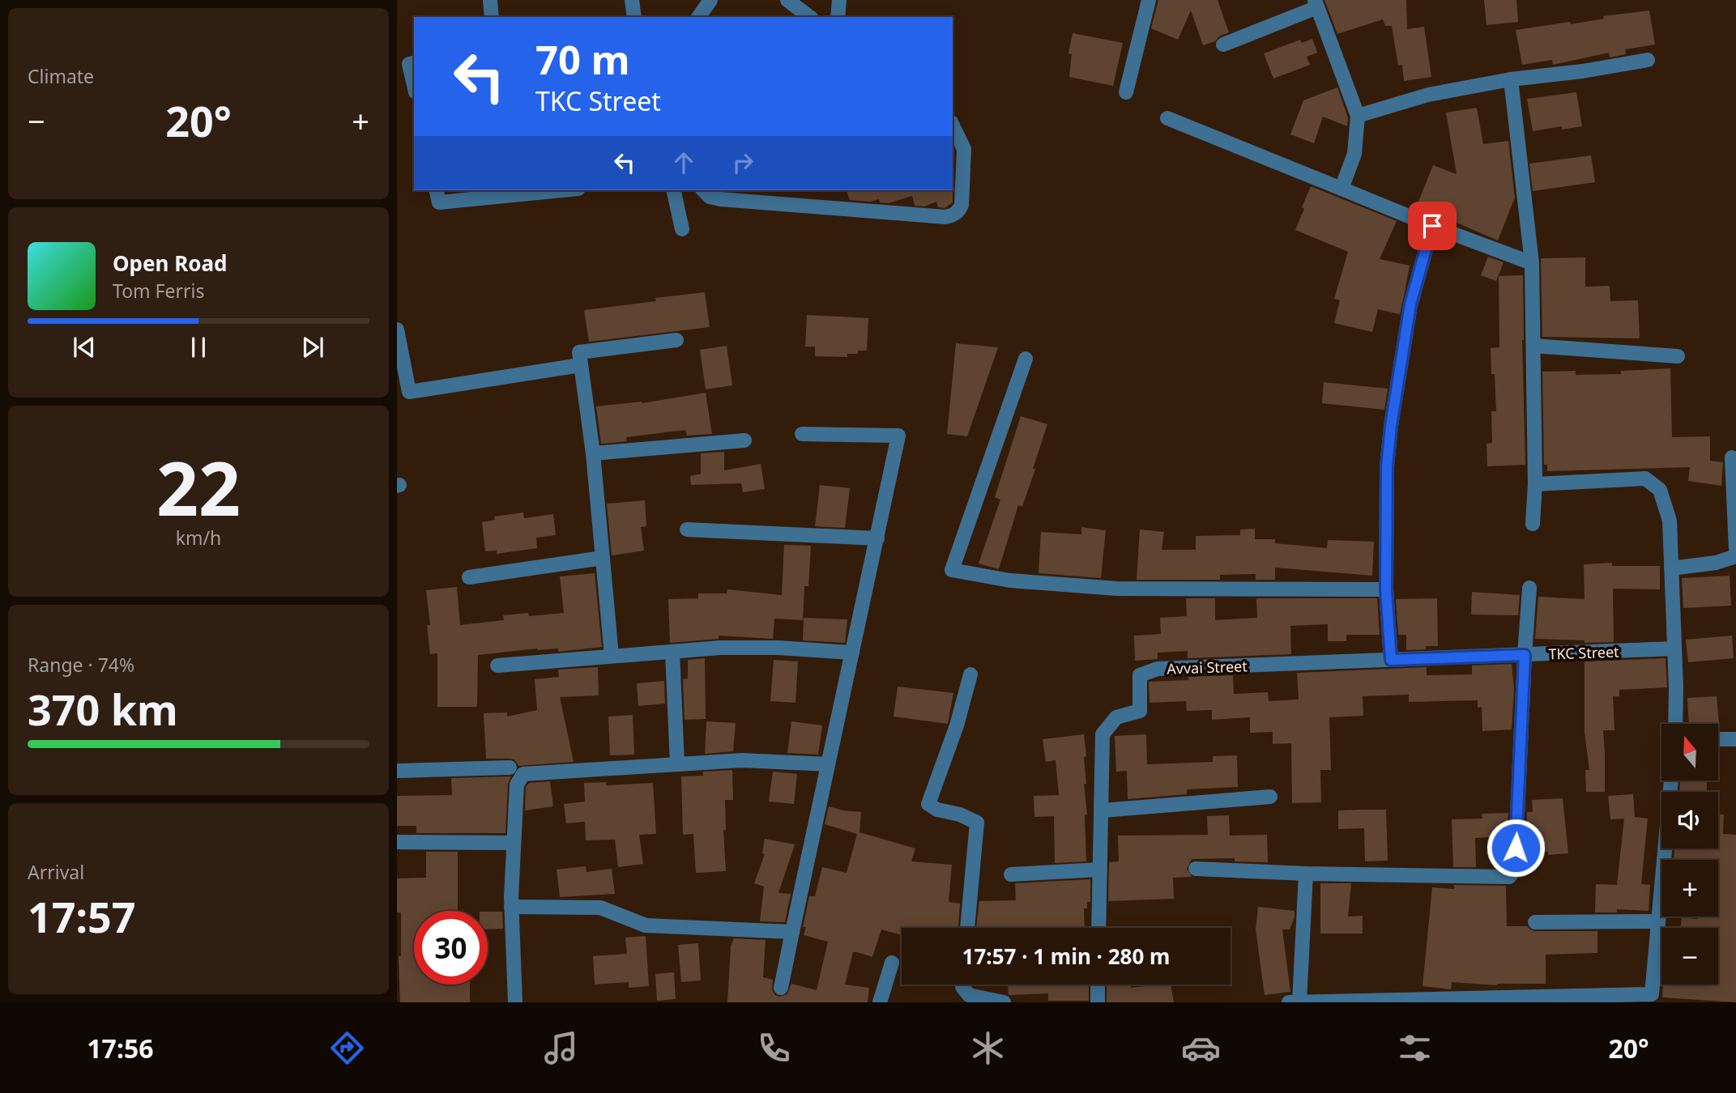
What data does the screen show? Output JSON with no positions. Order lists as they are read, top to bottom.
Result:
{
  "streets": {
    "street": ["TKC Street", "Avvai Street"]
  },
  "crossings": [
    ["TKC Street", "Avvai Street"]
  ],
  "north": "top",
  "page": {
    "tile": [
      "Climate",
      ["22", "km/h"],
      ["Range · 74%", "370 km"],
      ["Arrival", "17:57"]
    ],
    "turn": ["70 m", "TKC Street"],
    "heat": ["−", "20°", "+"],
    "song": ["Open Road", "Tom Ferris"],
    "map_buttons": ["+", "−"],
    "limit": "30",
    "trip": "17:57 · 1 min · 280 m",
    "tabs": ["17:56", "20°"]
  }
}
